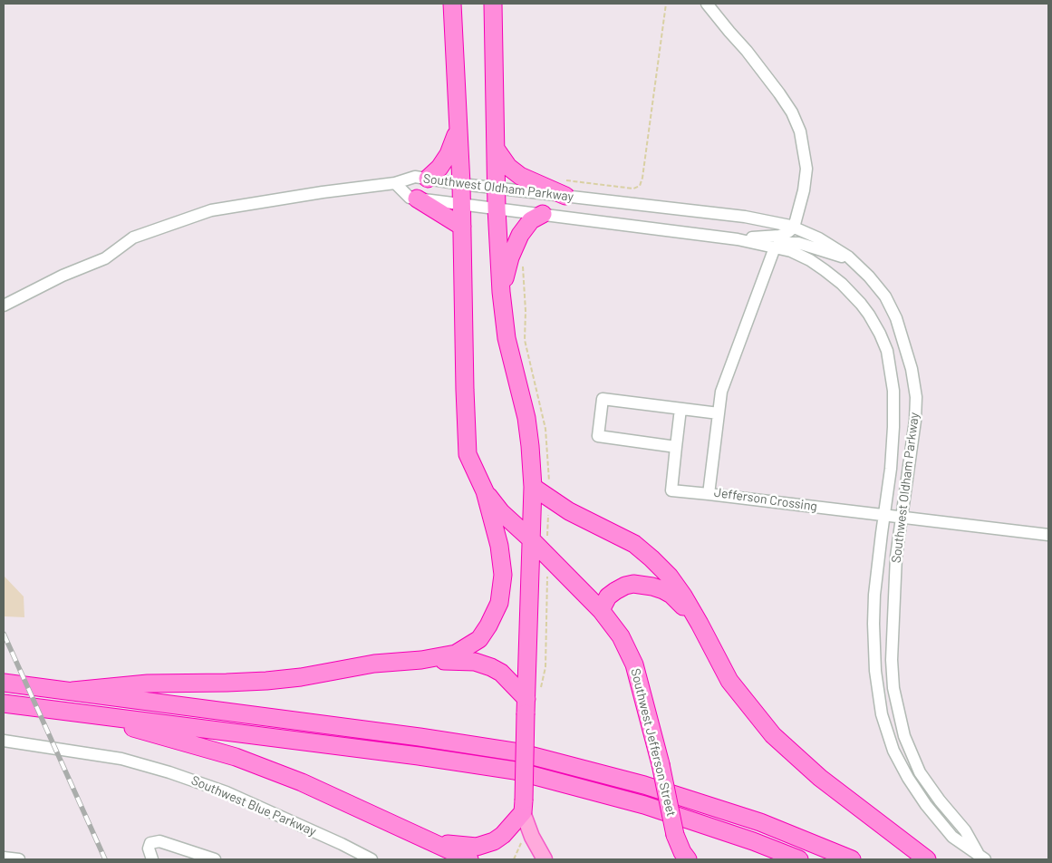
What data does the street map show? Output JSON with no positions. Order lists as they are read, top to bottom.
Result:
{
  "streets": {
    "highway": ["Southwest Jefferson Street"],
    "street": ["Southwest Oldham Parkway", "Jefferson Crossing", "Southwest Blue Parkway"]
  },
  "crossings": [
    ["Southwest Oldham Parkway", "Jefferson Crossing"]
  ]
}
